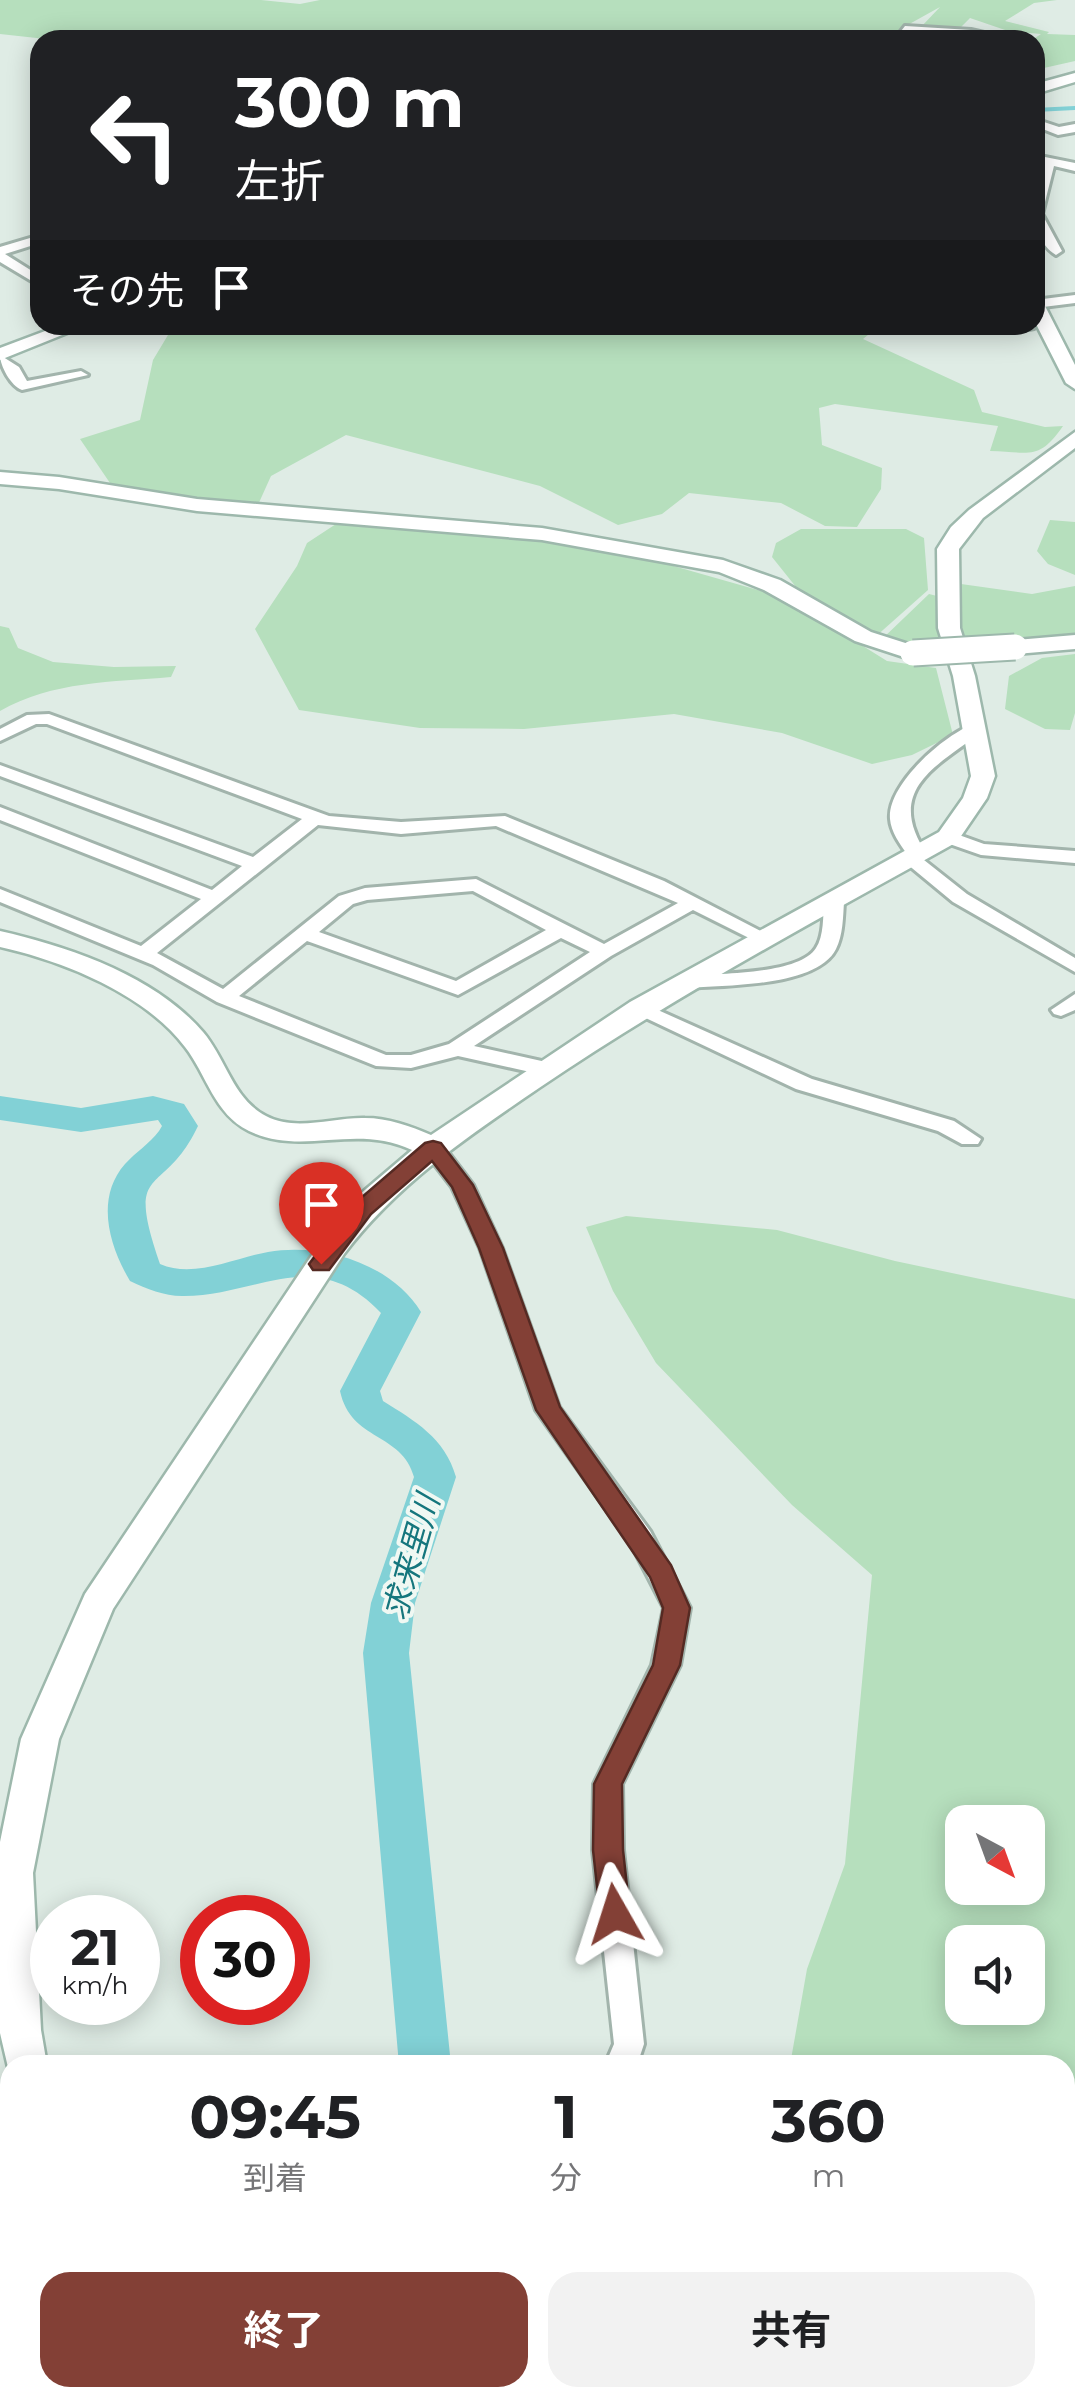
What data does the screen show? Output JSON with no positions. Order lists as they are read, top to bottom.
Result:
{
  "water": ["求来里川"],
  "north": "bottom right",
  "page": {
    "turn": ["300 m", "左折"],
    "then": "その先",
    "speed": "21 km/h",
    "limit": "30",
    "eta": [
      "09:45",
      "到着",
      "1",
      "分",
      "360",
      "m"
    ],
    "buttons": ["終了", "共有"]
  }
}
